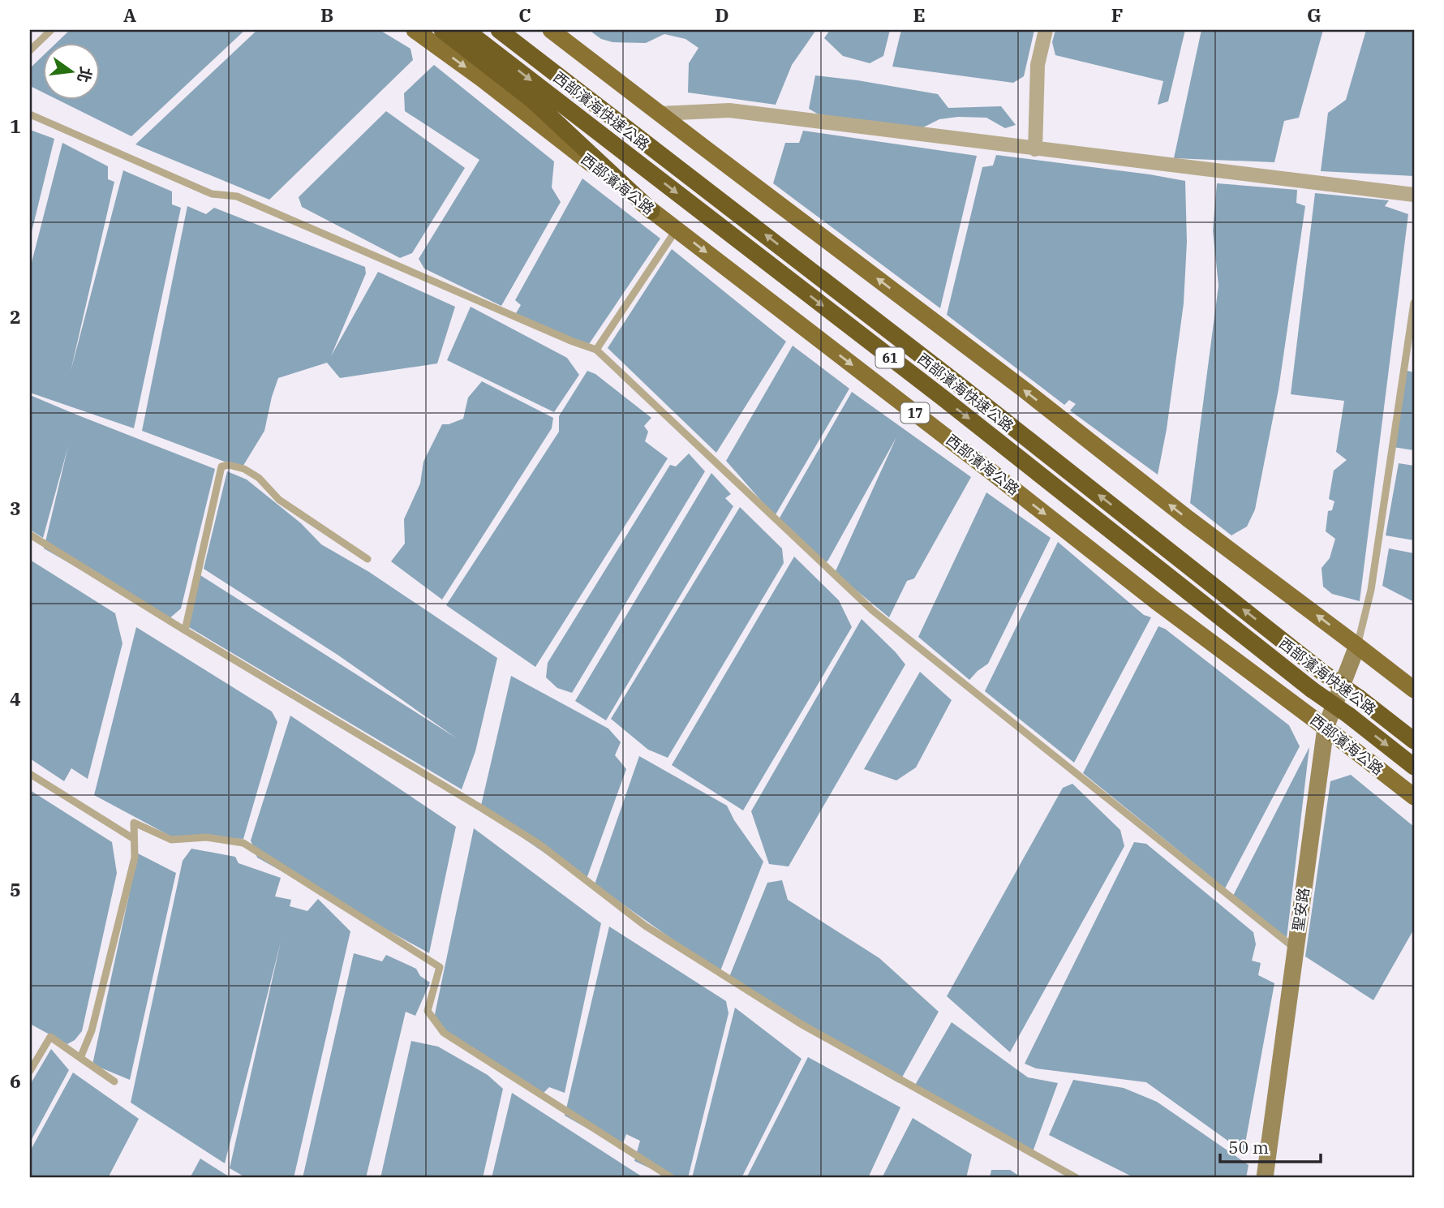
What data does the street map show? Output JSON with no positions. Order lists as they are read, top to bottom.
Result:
{
  "streets": {
    "highway": ["西部濱海快速公路", "61"],
    "main road": ["西部濱海公路", "17"],
    "street": ["聖安路"]
  },
  "crossings": [
    ["西部濱海公路", "聖安路"]
  ],
  "scale_bar": "50 m",
  "north": "right",
  "grid": {
    "columns": [
      "A",
      "B",
      "C",
      "D",
      "E",
      "F",
      "G"
    ],
    "rows": [
      "1",
      "2",
      "3",
      "4",
      "5",
      "6"
    ]
  }
}
